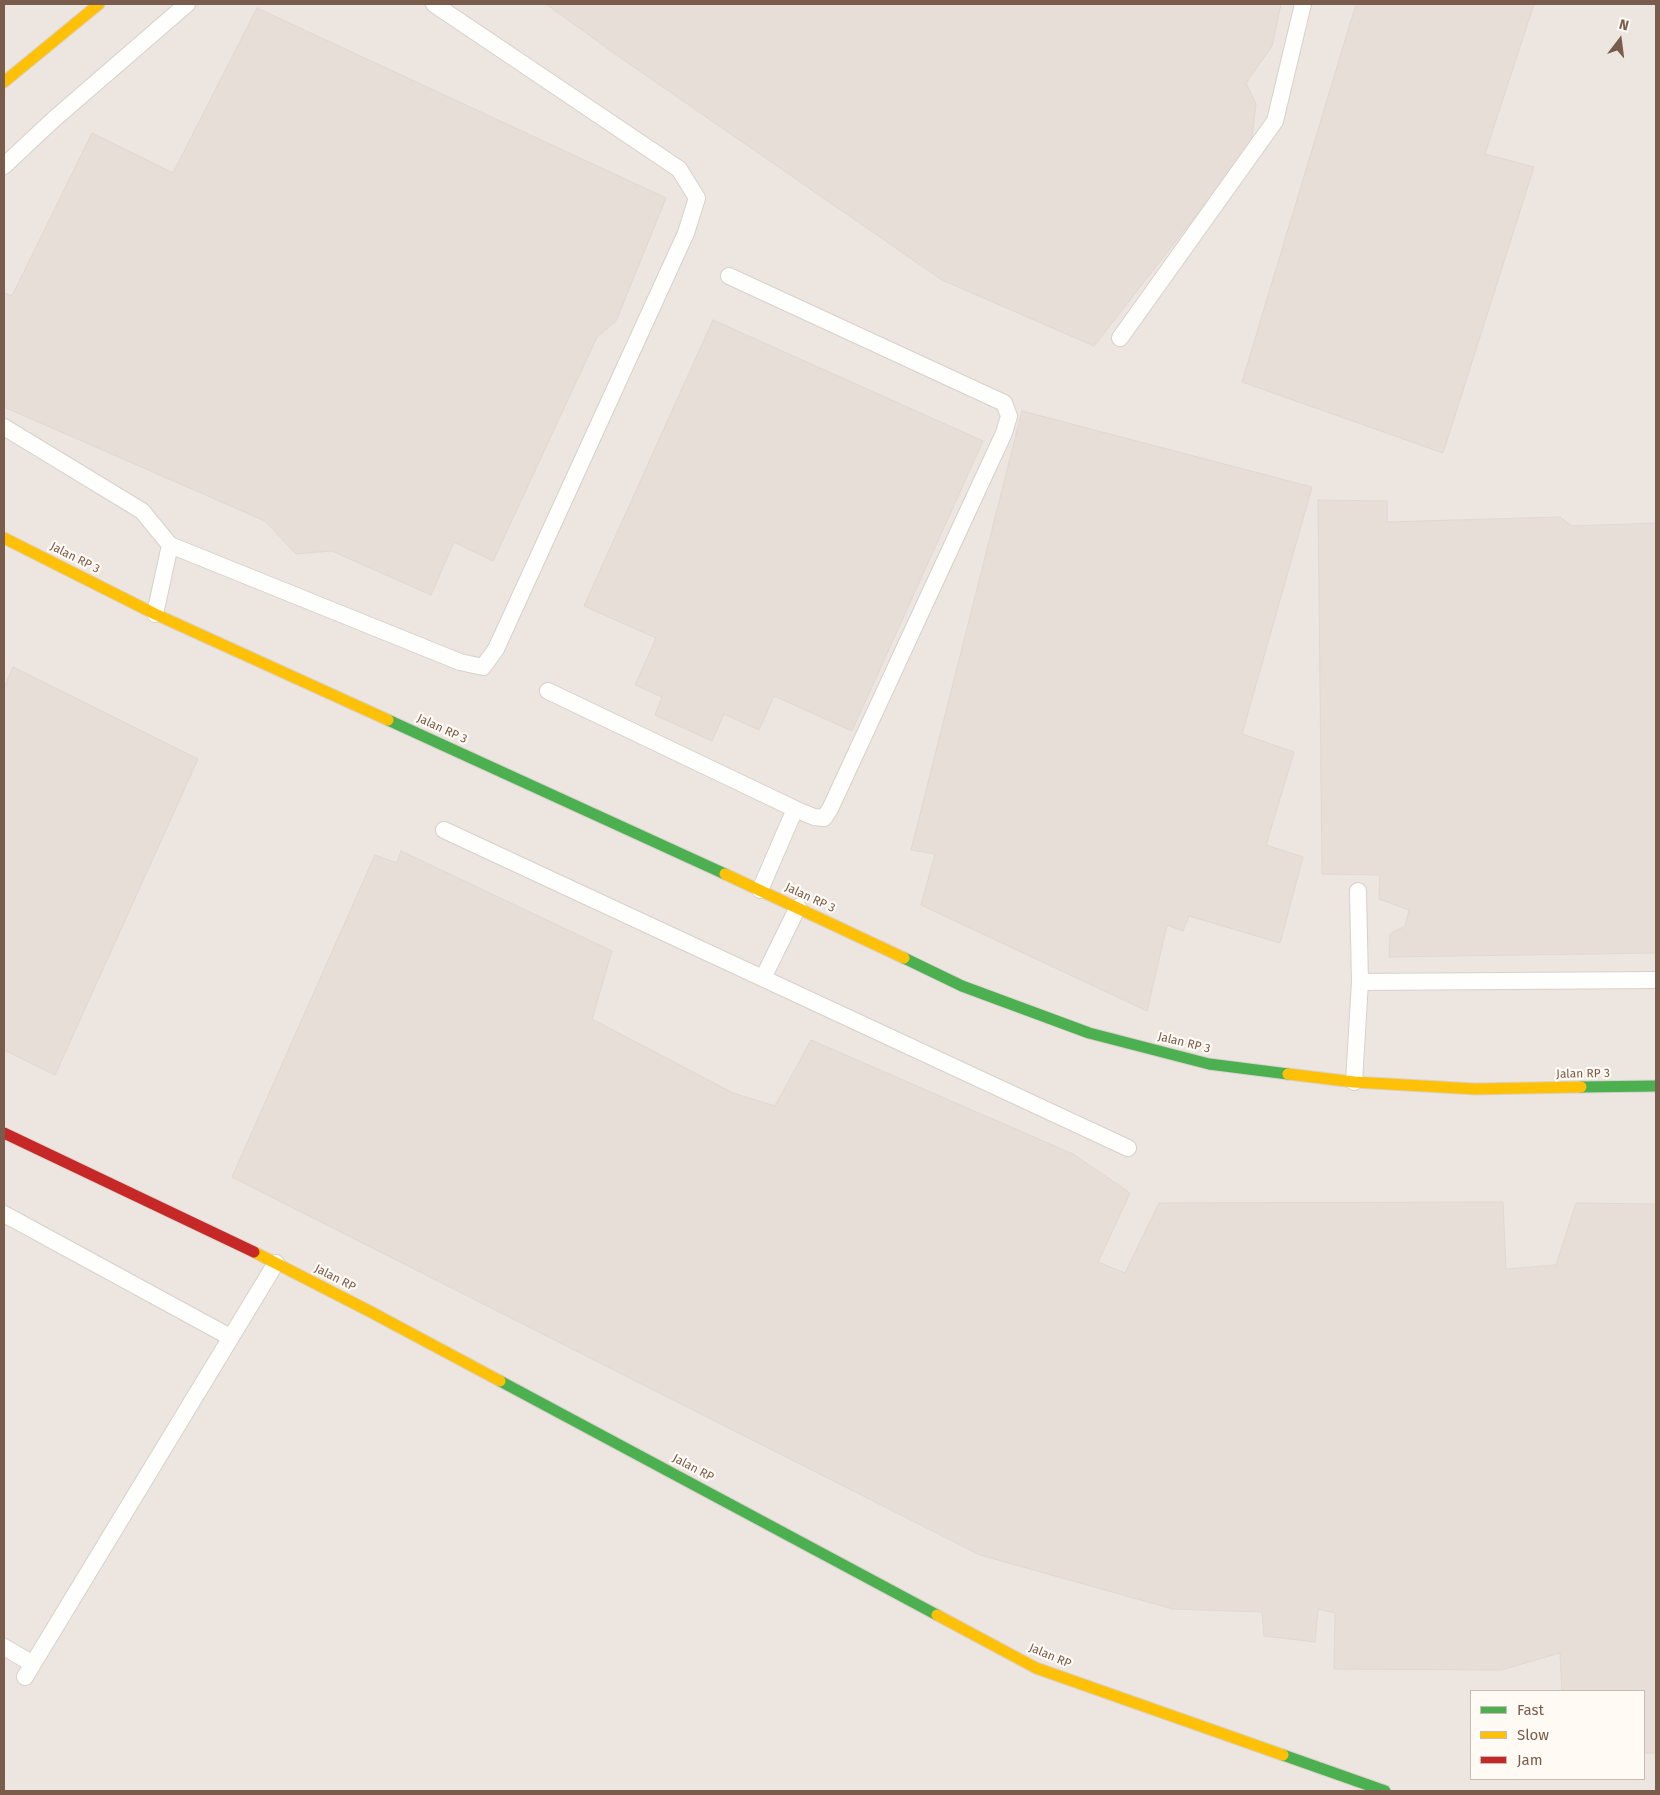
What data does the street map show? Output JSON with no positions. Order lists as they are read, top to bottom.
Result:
{
  "streets": {
    "street": ["Jalan RP 3", "Jalan RP"]
  },
  "legend": ["Fast", "Slow", "Jam"],
  "north": "top"
}
